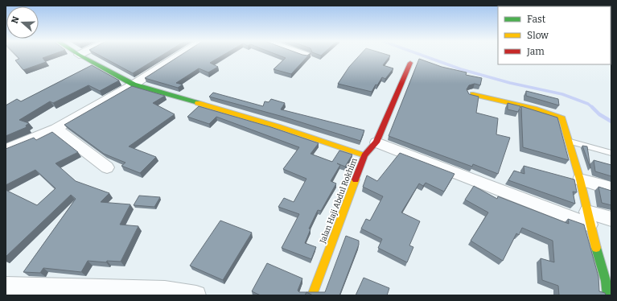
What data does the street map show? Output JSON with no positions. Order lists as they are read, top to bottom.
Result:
{
  "streets": {
    "street": ["Jalan Haji Abdul Rokhim"]
  },
  "legend": ["Fast", "Slow", "Jam"],
  "north": "left"
}
